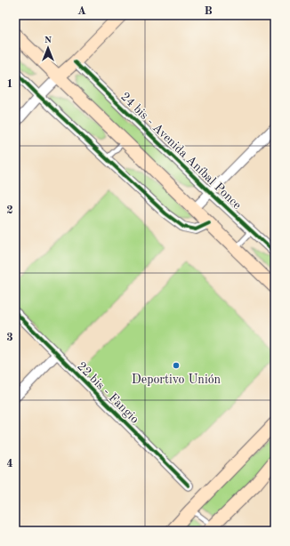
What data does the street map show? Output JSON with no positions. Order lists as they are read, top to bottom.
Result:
{
  "streets": {
    "street": ["24 bis - Avenida Aníbal Ponce", "22 bis - Fangio"]
  },
  "places": ["Deportivo Unión"],
  "north": "top",
  "grid": {
    "columns": ["A", "B"],
    "rows": [
      "1",
      "2",
      "3",
      "4"
    ]
  }
}
